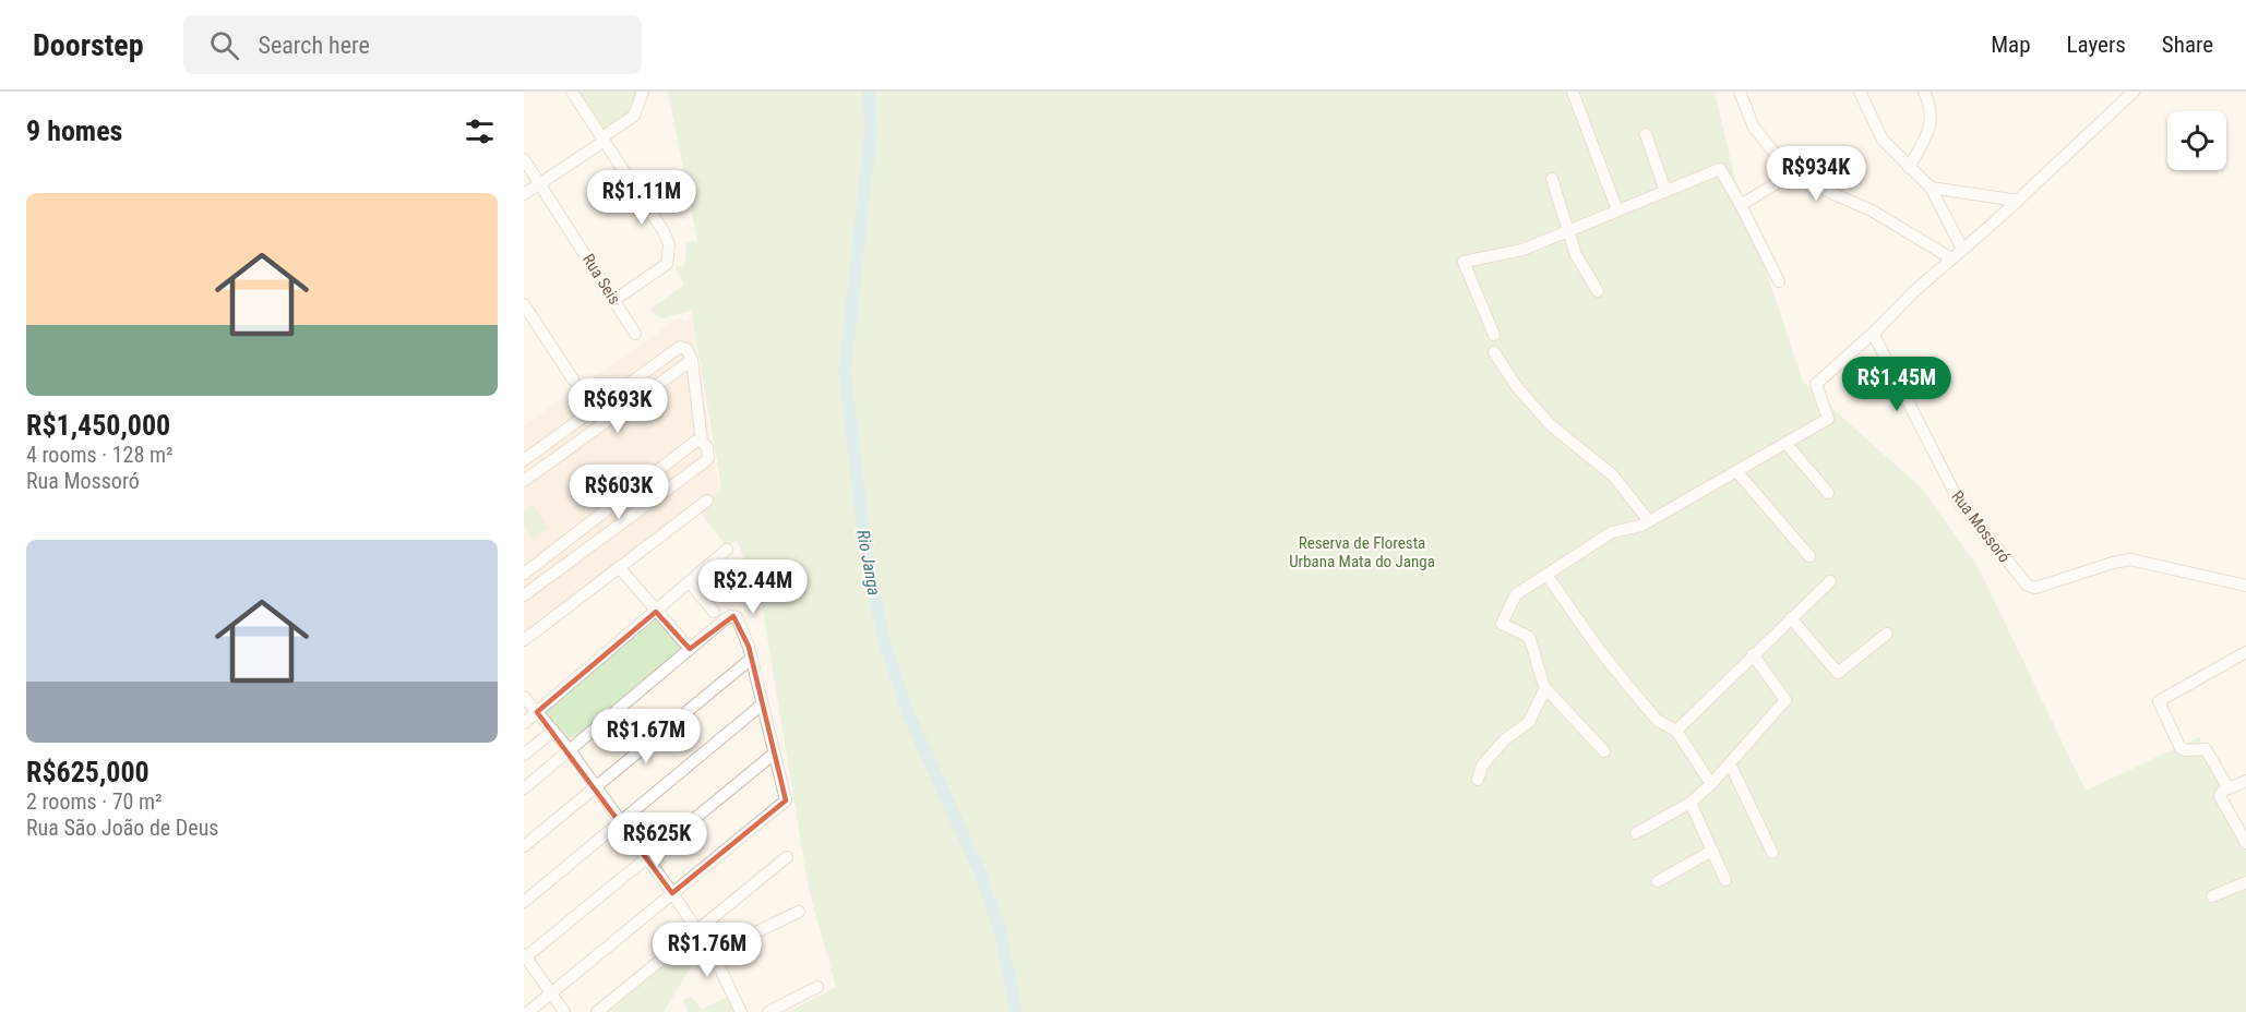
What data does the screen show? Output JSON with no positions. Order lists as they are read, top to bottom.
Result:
{
  "streets": {
    "street": ["Rua Seis", "Rua Mossoró"]
  },
  "water": ["Rio Janga"],
  "parks": ["Reserva de Floresta Urbana Mata do Janga"],
  "page": {
    "header": "Doorstep",
    "search": "Search here",
    "nav": ["Map", "Layers", "Share"],
    "heading": "9 homes",
    "price": [
      "R$934K",
      "R$1.11M",
      "R$1.45M",
      "R$693K",
      "R$603K",
      "R$2.44M",
      "R$1.67M",
      "R$625K",
      "R$1.76M"
    ],
    "list": [
      {
        "name": "R$1,450,000",
        "note": "4 rooms · 128 m² · Rua Mossoró"
      },
      {
        "name": "R$625,000",
        "note": "2 rooms · 70 m² · Rua São João de Deus"
      }
    ]
  }
}
